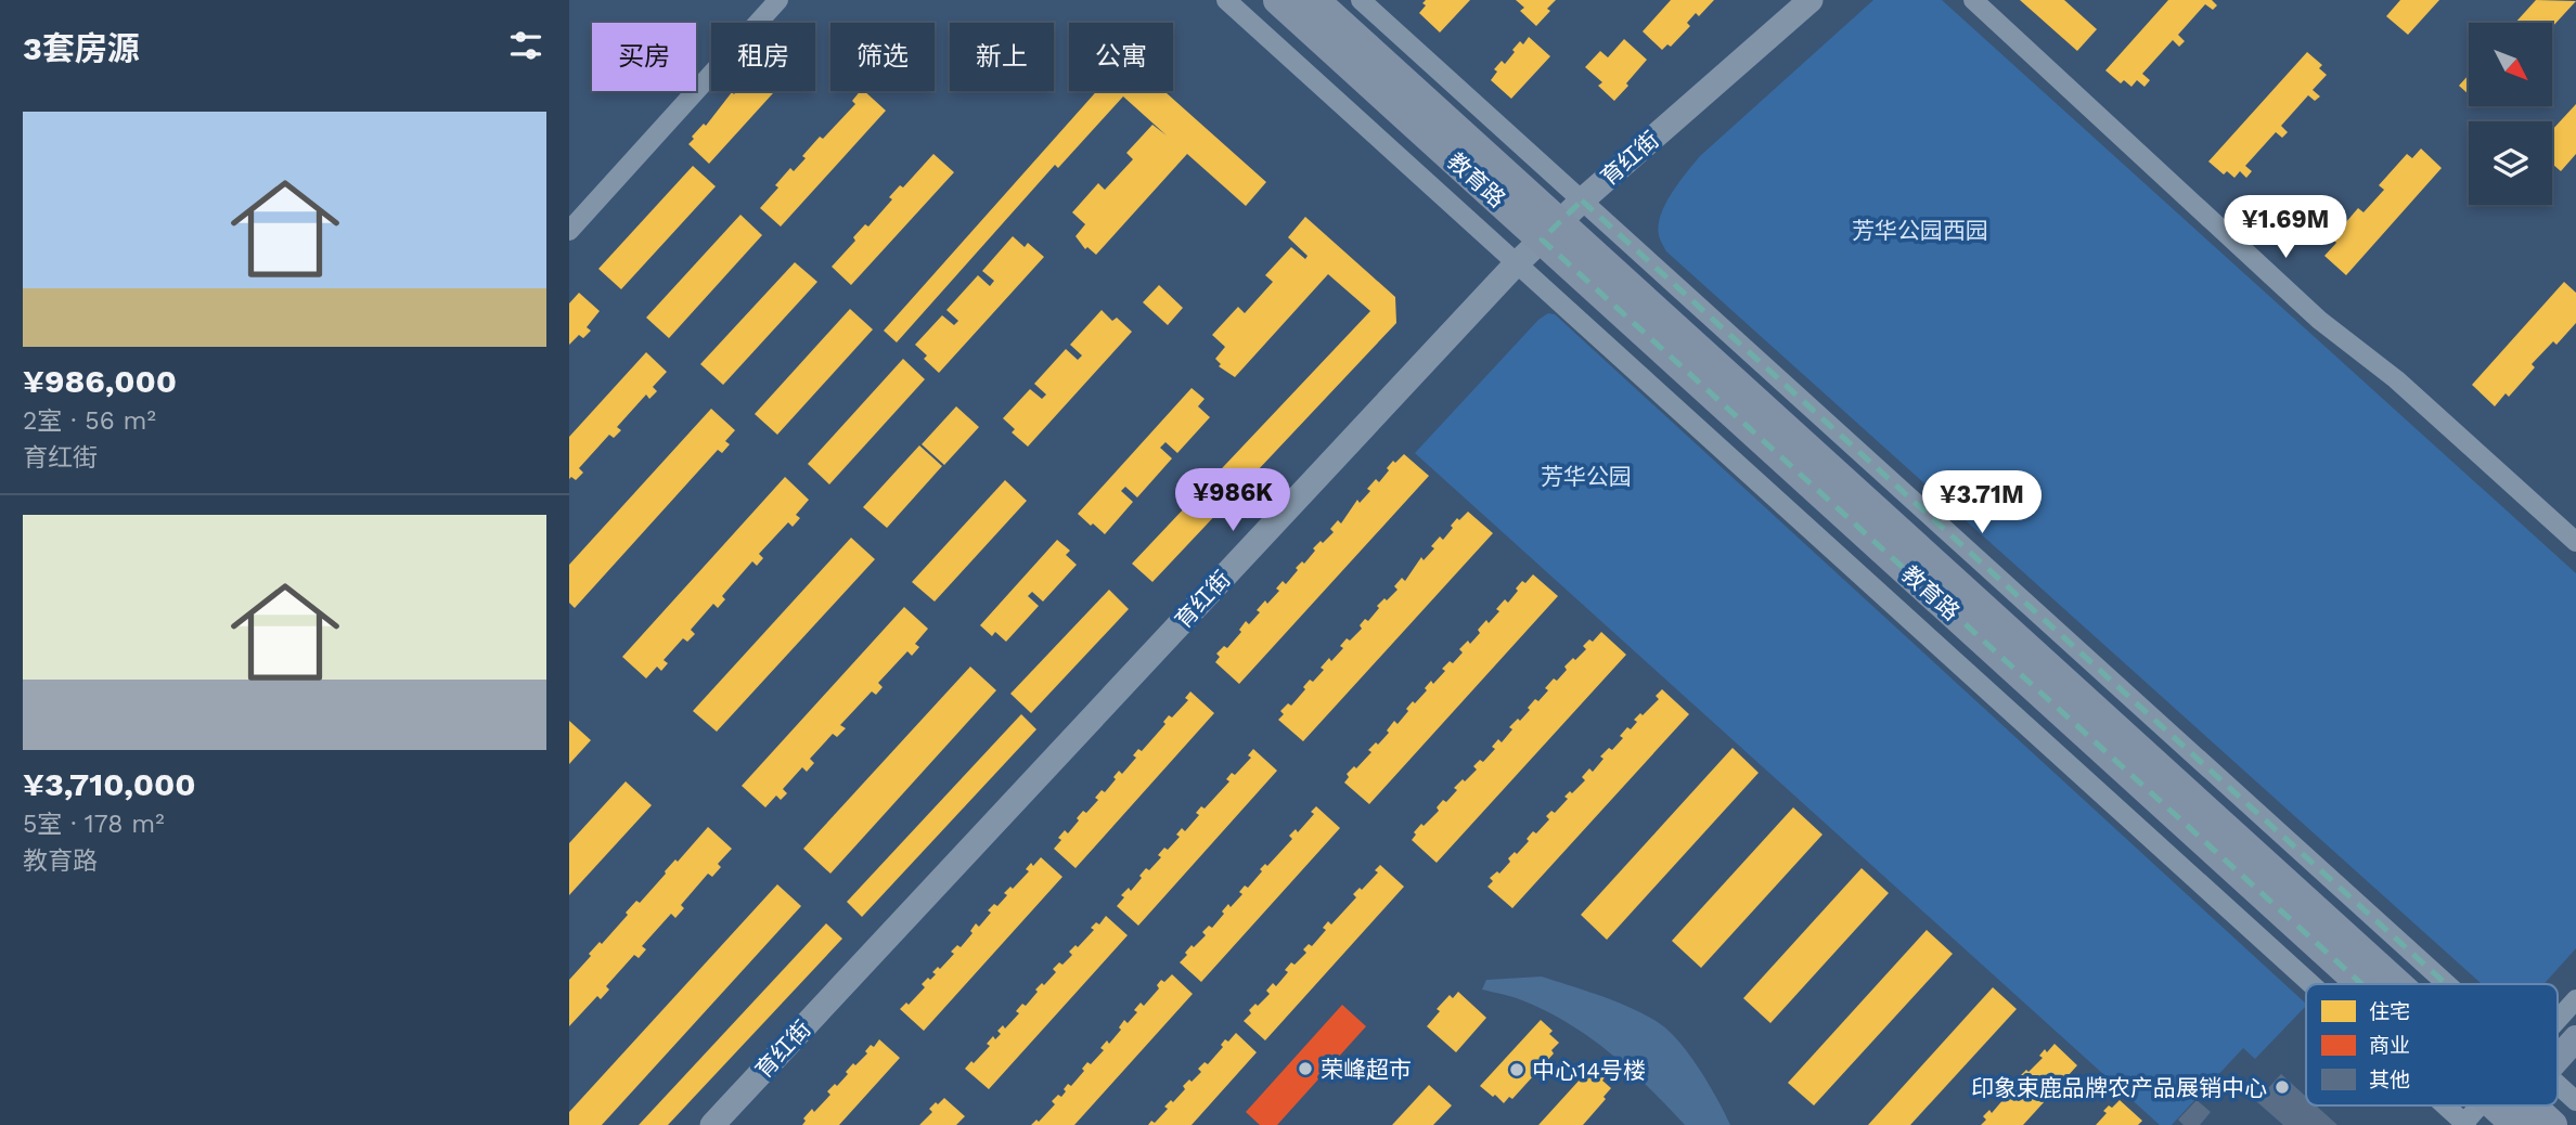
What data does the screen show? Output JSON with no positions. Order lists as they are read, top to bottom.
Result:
{
  "streets": {
    "main road": ["教育路"],
    "street": ["育红街"]
  },
  "crossings": [
    ["育红街", "教育路"]
  ],
  "parks": ["芳华公园西园", "芳华公园"],
  "places": ["荣峰超市", "中心14号楼", "印象束鹿品牌农产品展销中心"],
  "legend": ["住宅", "商业", "其他"],
  "north": "bottom right",
  "page": {
    "heading": "3套房源",
    "chip": [
      "买房",
      "租房",
      "筛选",
      "新上",
      "公寓"
    ],
    "list": [
      {
        "name": "¥986,000",
        "note": "2室 · 56 m² · 育红街"
      },
      {
        "name": "¥3,710,000",
        "note": "5室 · 178 m² · 教育路"
      }
    ],
    "price": ["¥1.69M", "¥986K", "¥3.71M"]
  }
}
